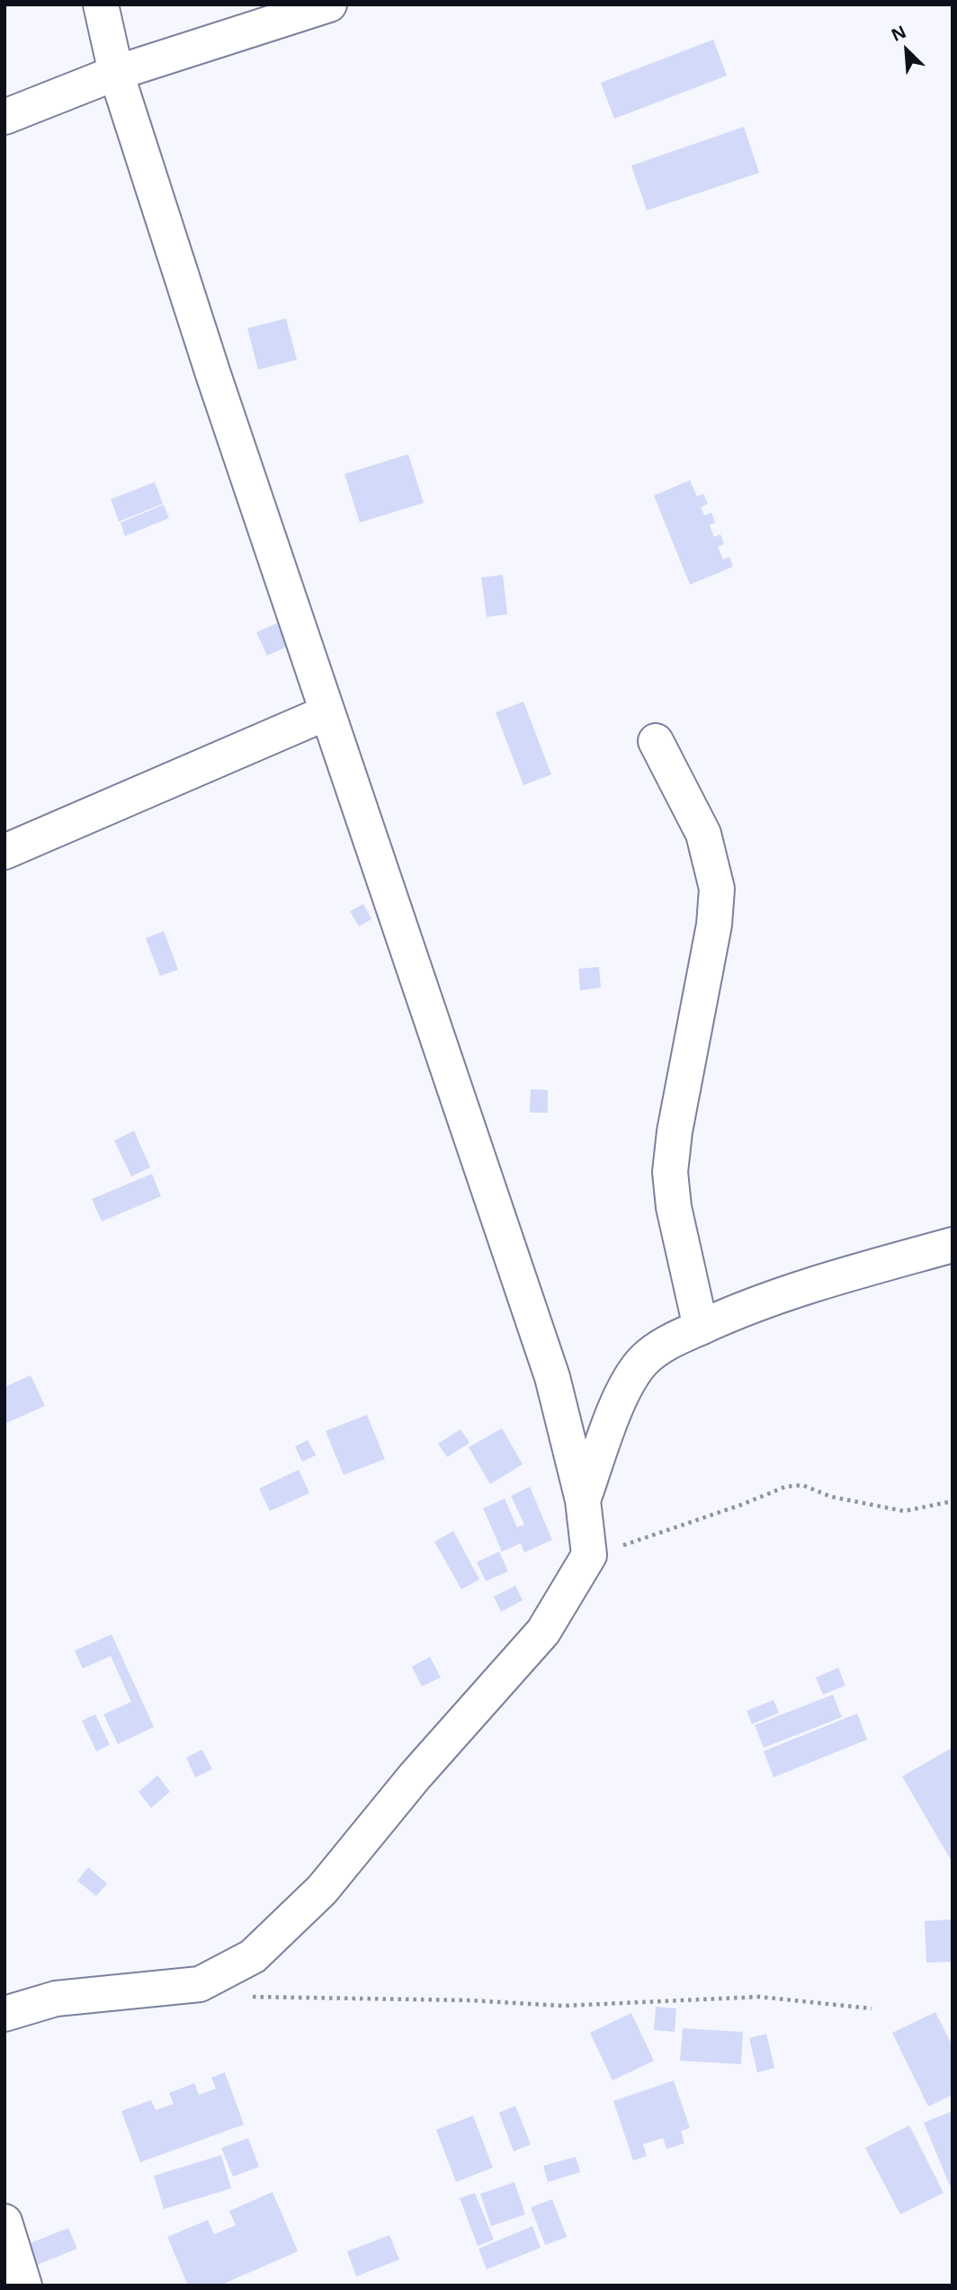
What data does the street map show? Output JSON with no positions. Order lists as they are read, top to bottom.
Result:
{
  "north": "top left"
}
